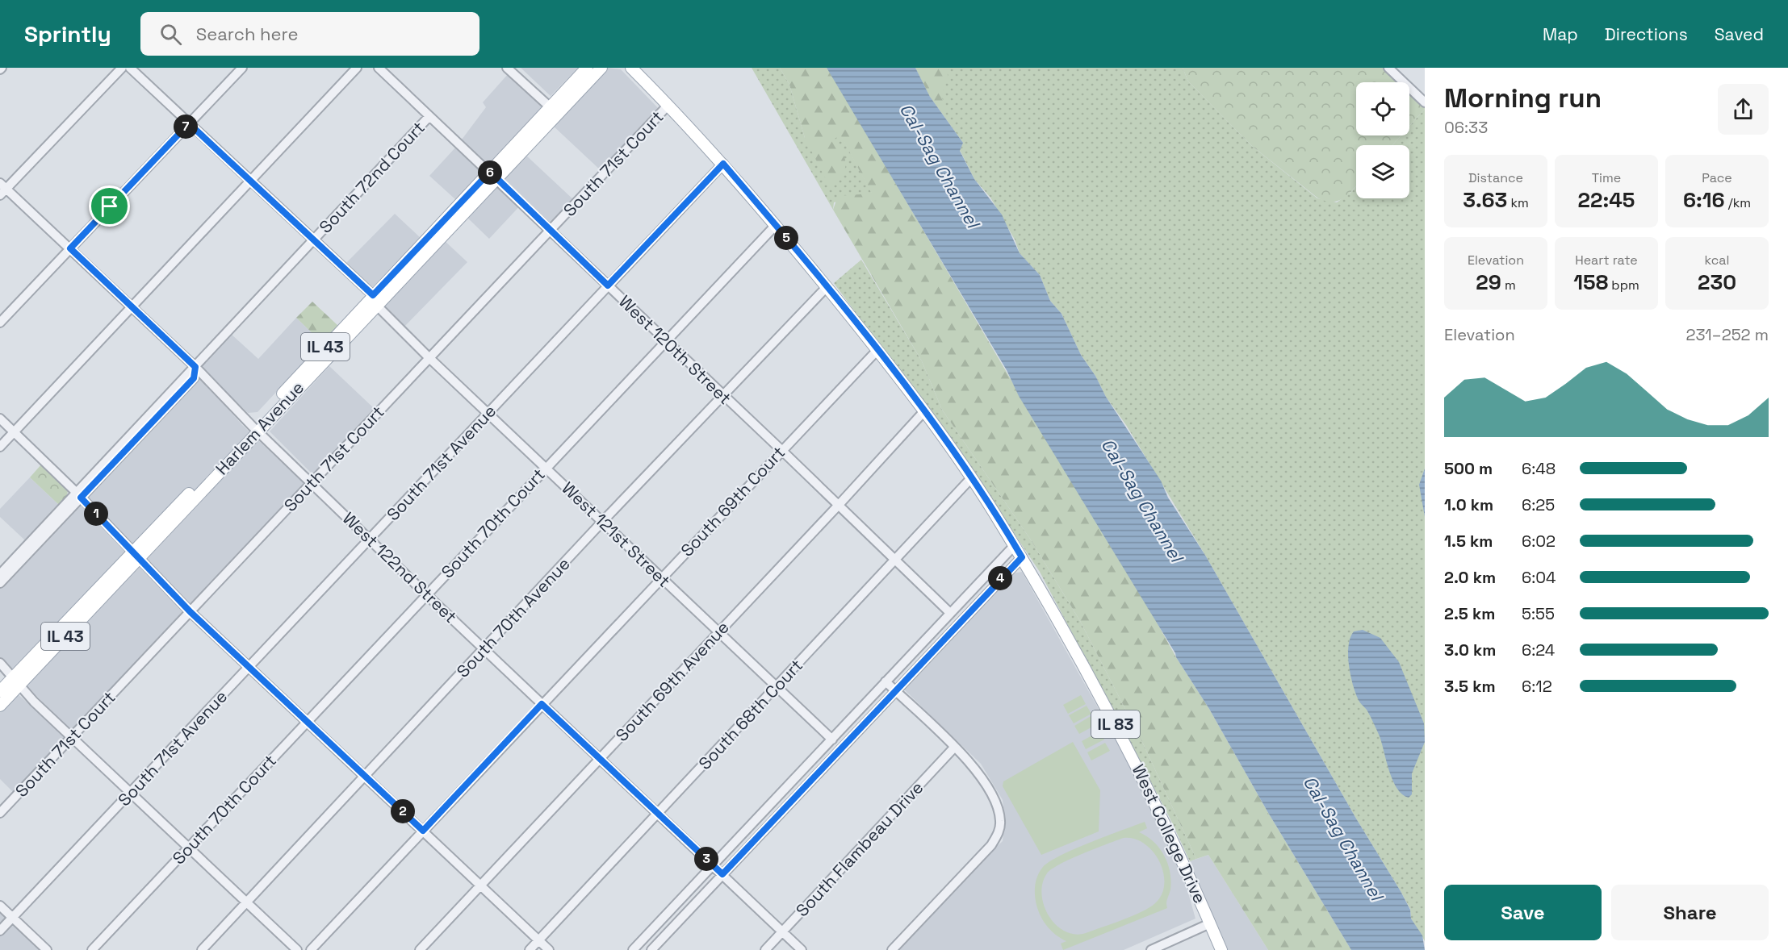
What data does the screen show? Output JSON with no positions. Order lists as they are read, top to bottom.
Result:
{
  "streets": {
    "main road": [
      "IL 43",
      "Harlem Avenue",
      "IL 83",
      "West College Drive"
    ],
    "street": [
      "South 71st Court",
      "South 72nd Court",
      "West 120th Street",
      "South 71st Avenue",
      "South 69th Court",
      "South 70th Court",
      "West 121st Street",
      "West 122nd Street",
      "South 70th Avenue",
      "South 69th Avenue",
      "South 68th Court",
      "South Flambeau Drive"
    ]
  },
  "crossings": [
    ["South 71st Court", "West 120th Street"],
    ["South 71st Court", "West 121st Street"],
    ["South 71st Court", "West 122nd Street"],
    ["South 71st Court", "West College Drive"],
    ["South 72nd Court", "West 120th Street"],
    ["South 72nd Court", "West 121st Street"],
    ["South 72nd Court", "West 122nd Street"],
    ["West 120th Street", "Harlem Avenue"],
    ["West 120th Street", "South 71st Avenue"],
    ["West 120th Street", "South 69th Court"],
    ["West 120th Street", "South 70th Court"],
    ["West 120th Street", "South 70th Avenue"],
    ["West 120th Street", "South 69th Avenue"],
    ["West 120th Street", "South 68th Court"],
    ["Harlem Avenue", "West 121st Street"],
    ["Harlem Avenue", "West 122nd Street"],
    ["South 71st Avenue", "West 121st Street"],
    ["South 71st Avenue", "West 122nd Street"],
    ["South 71st Avenue", "West College Drive"],
    ["South 69th Court", "West 121st Street"],
    ["South 69th Court", "West 122nd Street"],
    ["South 69th Court", "West College Drive"],
    ["South 70th Court", "West 121st Street"],
    ["South 70th Court", "West 122nd Street"],
    ["South 70th Court", "West College Drive"],
    ["West 121st Street", "South 70th Avenue"],
    ["West 121st Street", "South 69th Avenue"],
    ["West 121st Street", "South 68th Court"],
    ["West 122nd Street", "South 70th Avenue"],
    ["West 122nd Street", "South 69th Avenue"],
    ["West 122nd Street", "South 68th Court"],
    ["West 122nd Street", "South Flambeau Drive"],
    ["South 70th Avenue", "West College Drive"],
    ["South 69th Avenue", "West College Drive"],
    ["South 68th Court", "West College Drive"]
  ],
  "water": ["Cal-Sag Channel"],
  "page": {
    "header": "Sprintly",
    "search": "Search here",
    "nav": ["Map", "Directions", "Saved"],
    "heading": ["Morning run", "06:33"],
    "pins": [
      "7",
      "6",
      "5",
      "1",
      "4",
      "2",
      "3"
    ],
    "stats": [
      ["Distance", "3.63 km"],
      ["Time", "22:45"],
      ["Pace", "6:16 /km"],
      ["Elevation", "29 m"],
      ["Heart rate", "158 bpm"],
      ["kcal", "230"]
    ],
    "chart": ["Elevation", "231–252 m"],
    "list": [
      {
        "name": "500 m",
        "note": "6:48"
      },
      {
        "name": "1.0 km",
        "note": "6:25"
      },
      {
        "name": "1.5 km",
        "note": "6:02"
      },
      {
        "name": "2.0 km",
        "note": "6:04"
      },
      {
        "name": "2.5 km",
        "note": "5:55"
      },
      {
        "name": "3.0 km",
        "note": "6:24"
      },
      {
        "name": "3.5 km",
        "note": "6:12"
      }
    ],
    "buttons": ["Save", "Share"]
  }
}
